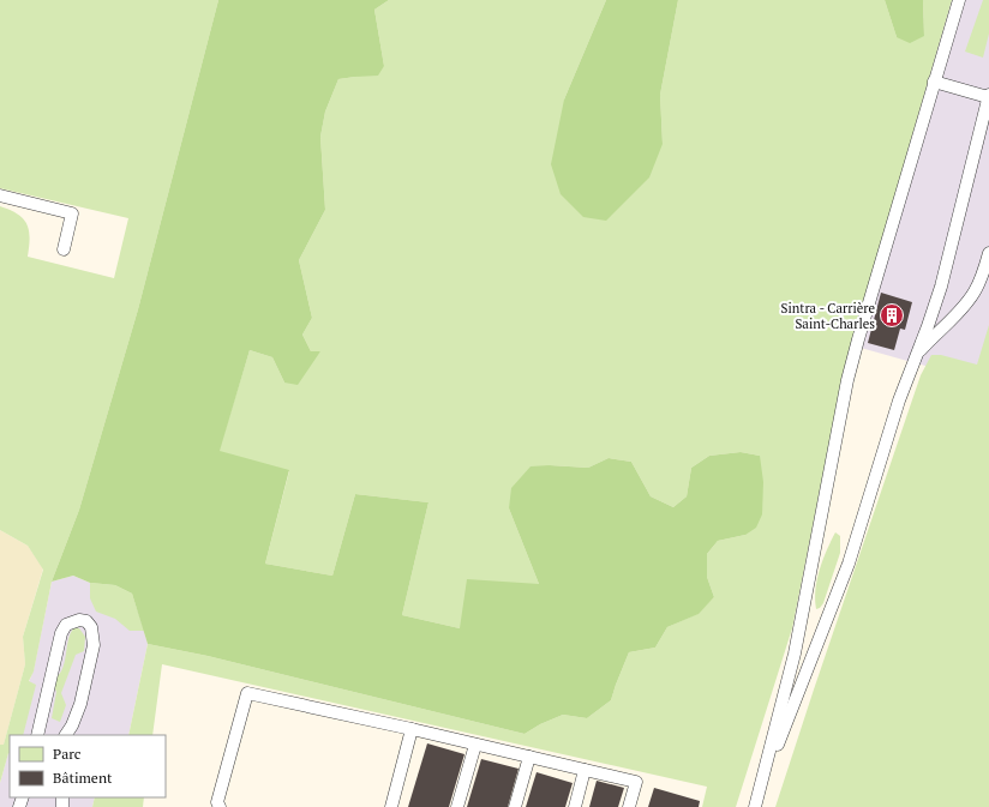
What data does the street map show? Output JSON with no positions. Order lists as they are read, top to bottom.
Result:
{
  "places": {
    "building": ["Sintra - Carrière Saint-Charles"]
  },
  "legend": ["Parc", "Bâtiment"]
}
